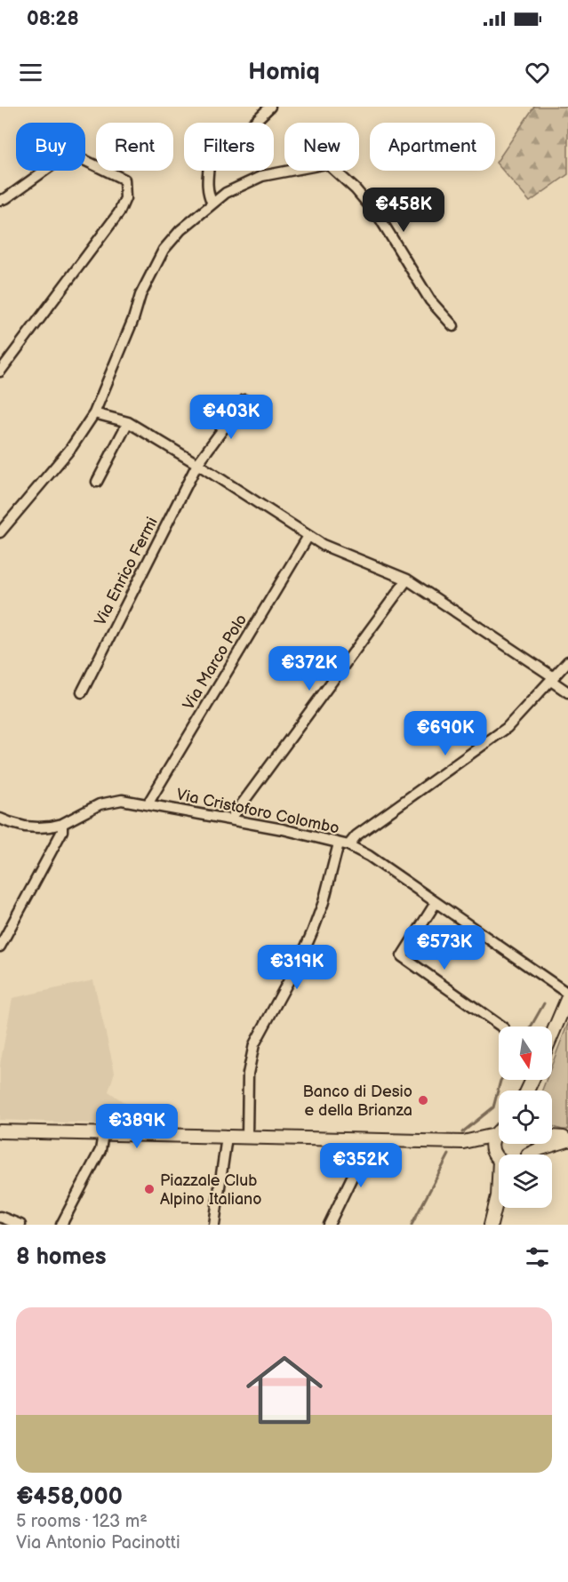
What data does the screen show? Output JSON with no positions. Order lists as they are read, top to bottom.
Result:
{
  "streets": {
    "street": ["Via Enrico Fermi", "Via Marco Polo", "Via Cristoforo Colombo"]
  },
  "crossings": [
    ["Via Marco Polo", "Via Cristoforo Colombo"]
  ],
  "places": ["Banco di Desio e della Brianza", "Piazzale Club Alpino Italiano"],
  "north": "bottom",
  "page": {
    "status": "08:28",
    "header": "Homiq",
    "chip": [
      "Buy",
      "Rent",
      "Filters",
      "New",
      "Apartment"
    ],
    "price": [
      "€458K",
      "€403K",
      "€372K",
      "€690K",
      "€573K",
      "€319K",
      "€389K",
      "€352K"
    ],
    "heading": "8 homes",
    "list": [
      {
        "name": "€458,000",
        "note": "5 rooms · 123 m² · Via Antonio Pacinotti"
      }
    ]
  }
}
